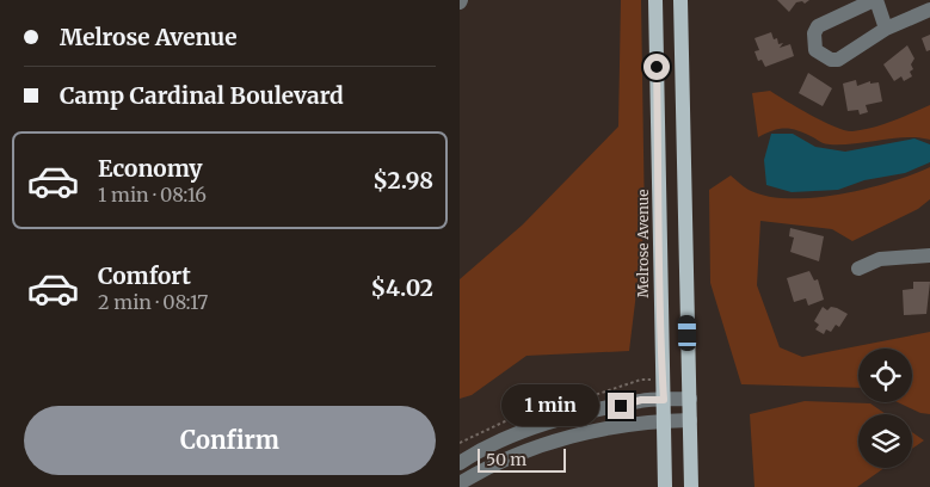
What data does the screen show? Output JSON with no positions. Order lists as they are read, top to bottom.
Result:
{
  "streets": {
    "main road": ["Melrose Avenue"]
  },
  "scale_bar": "50 m",
  "page": {
    "banner": ["Melrose Avenue", "Camp Cardinal Boulevard"],
    "list": [
      {
        "name": "Economy",
        "note": "1 min · 08:16",
        "value": "$2.98"
      },
      {
        "name": "Comfort",
        "note": "2 min · 08:17",
        "value": "$4.02"
      }
    ],
    "bubble": "1 min",
    "buttons": "Confirm",
    "scale": "50 m"
  }
}
